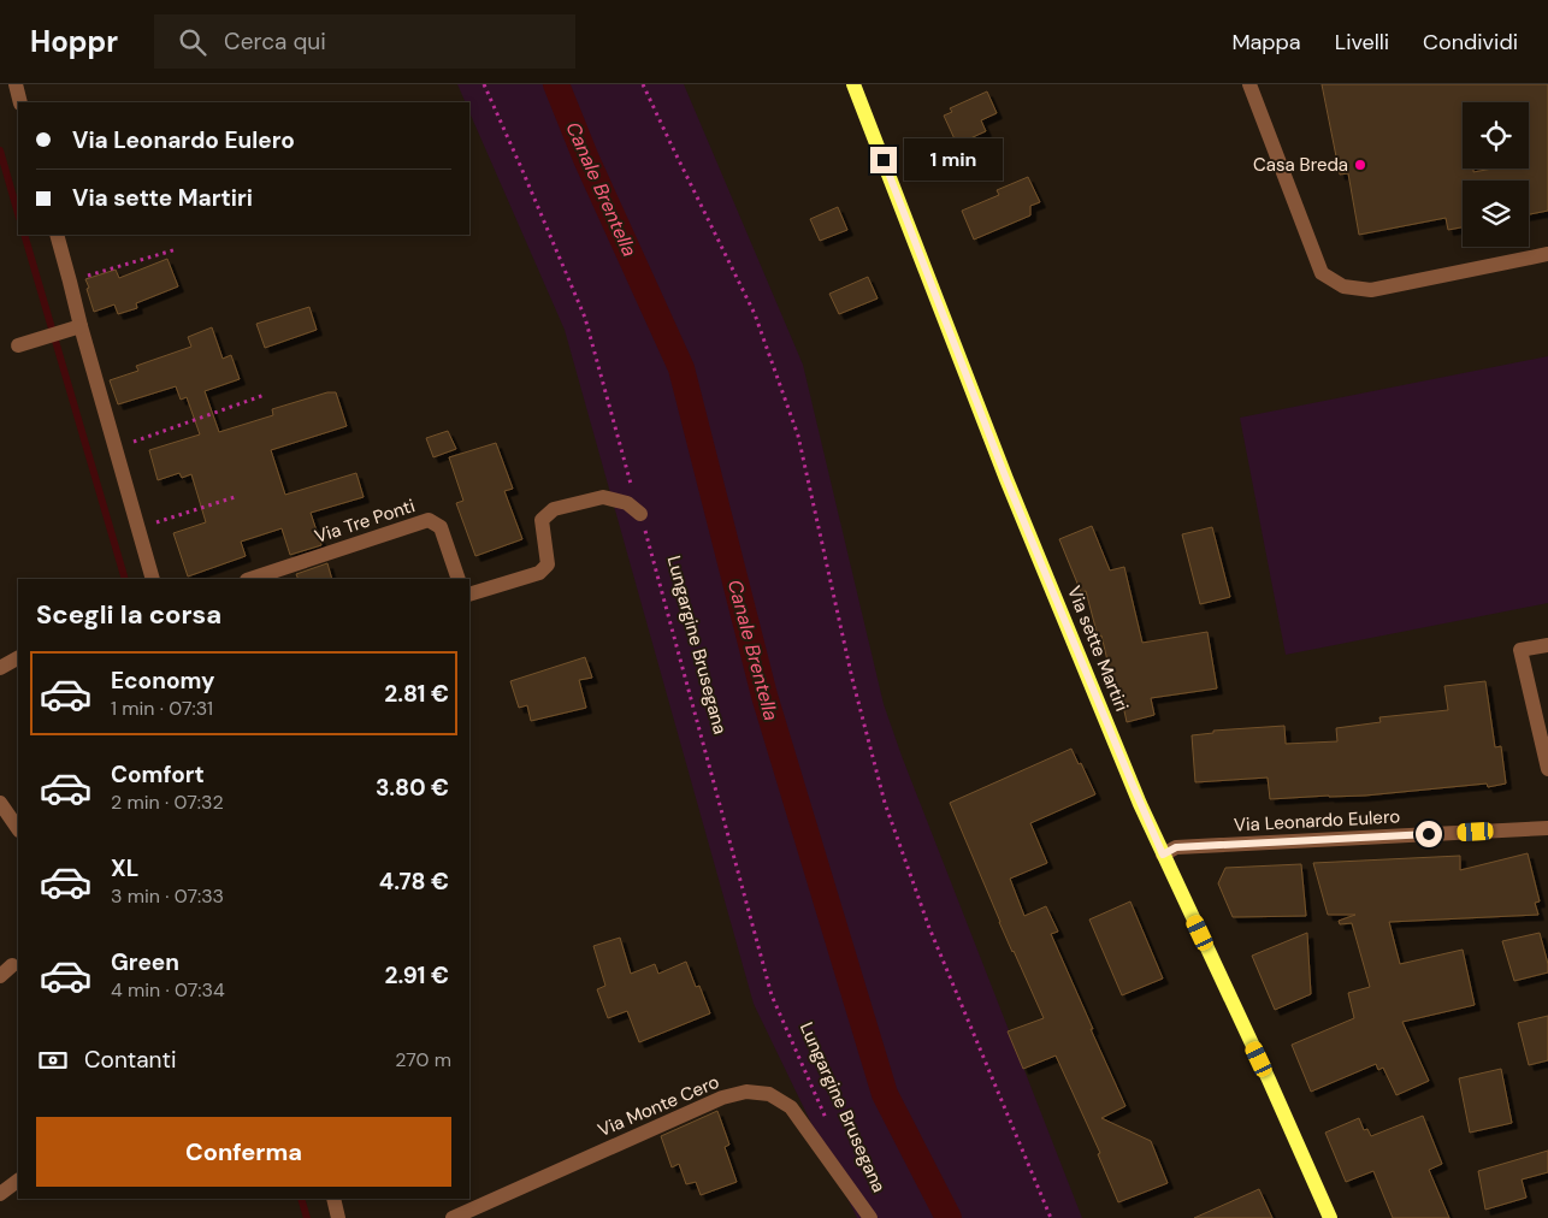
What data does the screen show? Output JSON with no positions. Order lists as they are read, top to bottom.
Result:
{
  "streets": {
    "main road": ["Via sette Martiri"],
    "street": ["Via Tre Ponti", "Via Leonardo Eulero", "Via Monte Cero"],
    "path": ["Lungargine Brusegana"]
  },
  "crossings": [
    ["Via sette Martiri", "Via Leonardo Eulero"]
  ],
  "water": ["Canale Brentella"],
  "places": ["Casa Breda"],
  "page": {
    "header": "Hoppr",
    "search": "Cerca qui",
    "nav": ["Mappa", "Livelli", "Condividi"],
    "banner": ["Via Leonardo Eulero", "Via sette Martiri"],
    "bubble": "1 min",
    "heading": "Scegli la corsa",
    "list": [
      {
        "name": "Economy",
        "note": "1 min · 07:31",
        "value": "2.81 €"
      },
      {
        "name": "Comfort",
        "note": "2 min · 07:32",
        "value": "3.80 €"
      },
      {
        "name": "XL",
        "note": "3 min · 07:33",
        "value": "4.78 €"
      },
      {
        "name": "Green",
        "note": "4 min · 07:34",
        "value": "2.91 €"
      }
    ],
    "pay": ["Contanti", "270 m"],
    "buttons": "Conferma"
  }
}
